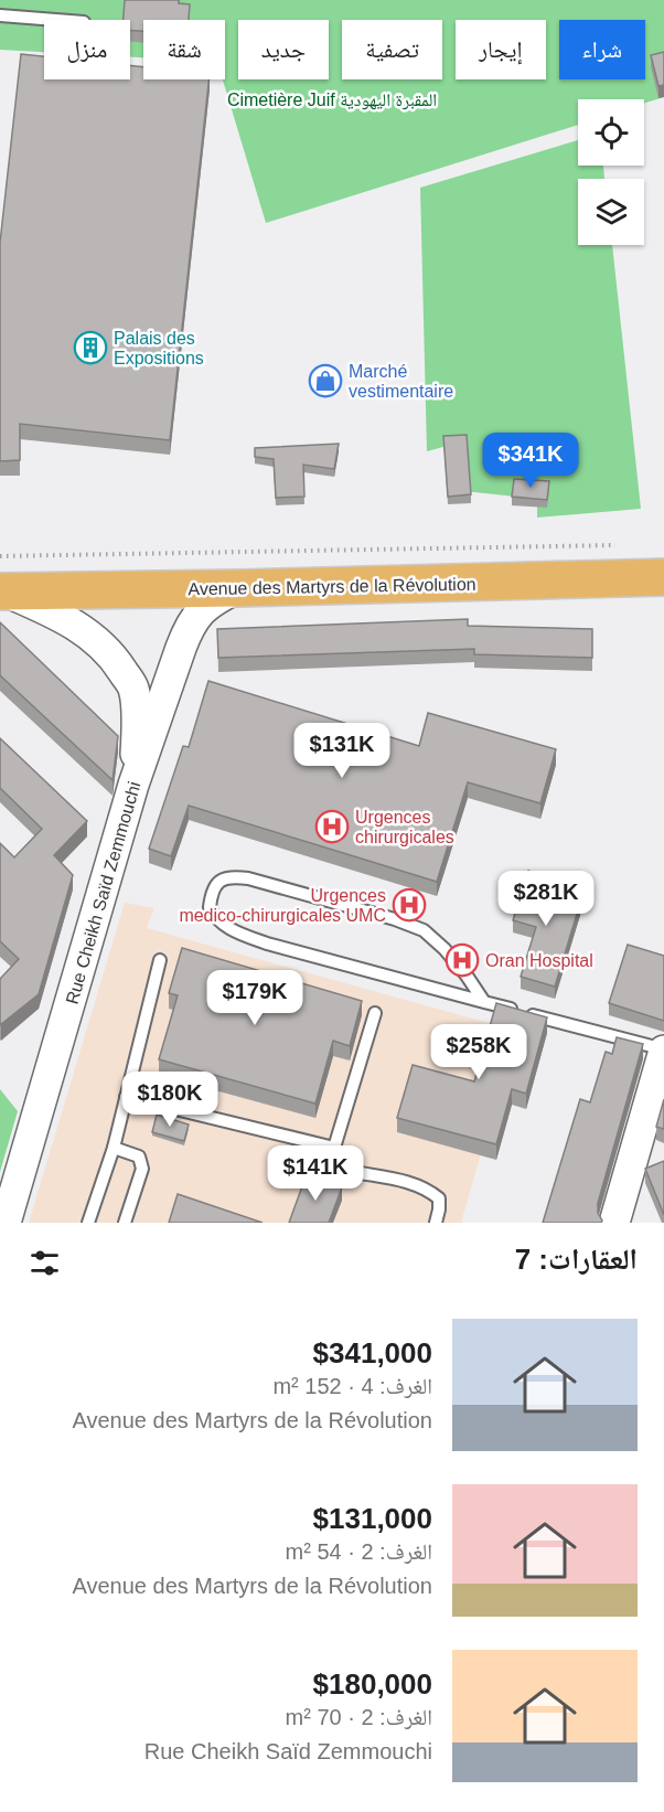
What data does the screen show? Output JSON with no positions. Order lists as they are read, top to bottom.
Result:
{
  "streets": {
    "main road": ["Avenue des Martyrs de la Révolution"],
    "street": ["Rue Cheikh Saïd Zemmouchi"]
  },
  "crossings": [
    ["Avenue des Martyrs de la Révolution", "Rue Cheikh Saïd Zemmouchi"]
  ],
  "parks": ["Cimetière Juif المقبرة اليهودية"],
  "places": {
    "building": ["Palais des Expositions"],
    "shop": ["Marché vestimentaire"],
    "hospital": ["Urgences chirurgicales", "Urgences medico-chirurgicales UMC", "Oran Hospital"]
  },
  "page": {
    "chip": [
      "شراء",
      "إيجار",
      "تصفية",
      "جديد",
      "شقة",
      "منزل"
    ],
    "price": [
      "$341K",
      "$131K",
      "$281K",
      "$179K",
      "$258K",
      "$180K",
      "$141K"
    ],
    "heading": "العقارات: 7",
    "list": [
      {
        "name": "$341,000",
        "note": "الغرف: 4 · 152 m² · Avenue des Martyrs de la Révolution"
      },
      {
        "name": "$131,000",
        "note": "الغرف: 2 · 54 m² · Avenue des Martyrs de la Révolution"
      },
      {
        "name": "$180,000",
        "note": "الغرف: 2 · 70 m² · Rue Cheikh Saïd Zemmouchi"
      }
    ]
  }
}
